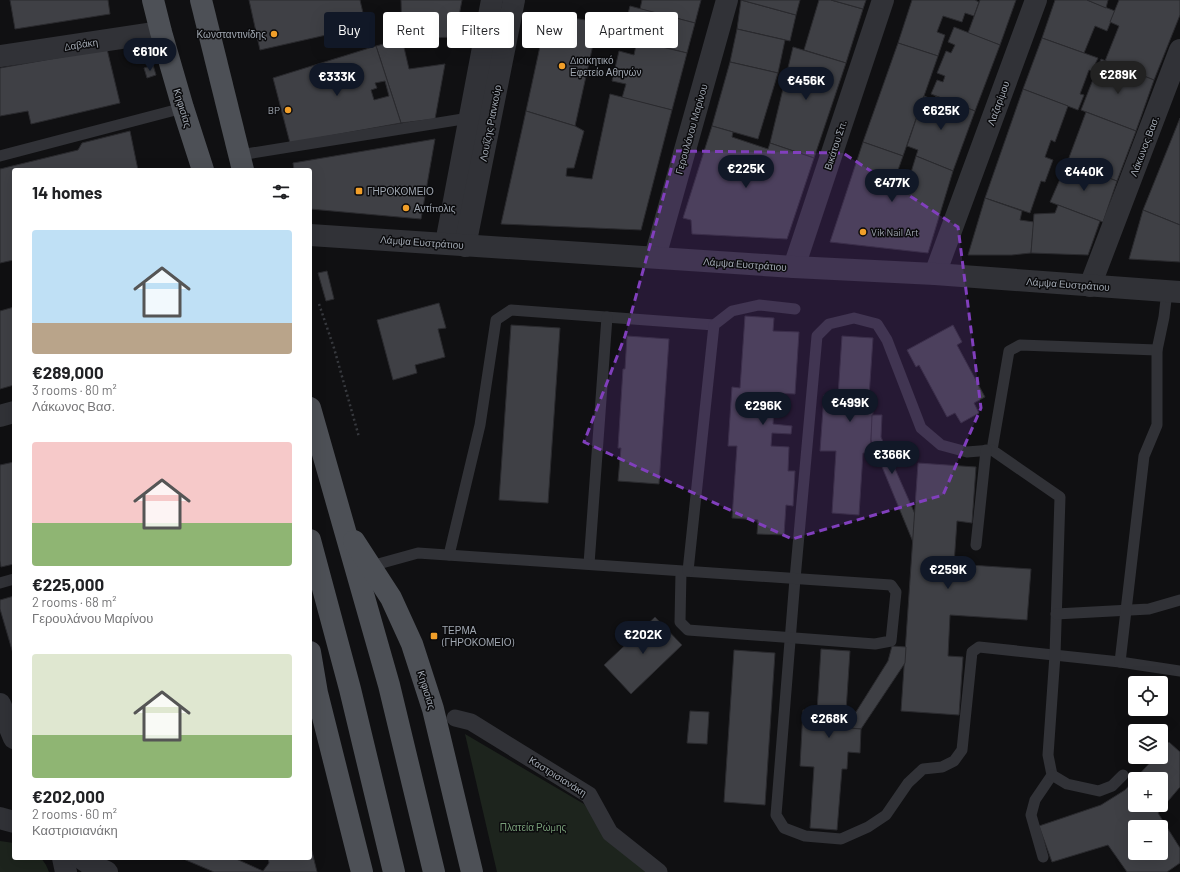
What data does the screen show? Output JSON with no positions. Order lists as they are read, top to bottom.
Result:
{
  "streets": {
    "main road": ["Κηφισίας"],
    "street": [
      "Δαβάκη",
      "Λαζαρίμου",
      "Λουΐζης Ριανκούρ",
      "Γερουλάνου Μαρίνου",
      "Βικάτου Σπ.",
      "Λάκωνος Βασ.",
      "Λάμψα Ευστράτιου",
      "Καστρισιανάκη"
    ]
  },
  "crossings": [
    ["Δαβάκη", "Κηφισίας"],
    ["Λαζαρίμου", "Λάμψα Ευστράτιου"],
    ["Λουΐζης Ριανκούρ", "Λάμψα Ευστράτιου"],
    ["Γερουλάνου Μαρίνου", "Λάμψα Ευστράτιου"],
    ["Βικάτου Σπ.", "Λάμψα Ευστράτιου"],
    ["Λάκωνος Βασ.", "Λάμψα Ευστράτιου"]
  ],
  "parks": ["Πλατεία Ρώμης"],
  "places": {
    "other": [
      "Κωνσταντινίδης",
      "Διοικητικό Εφετείο Αθηνών",
      "BP",
      "Αντίπολις",
      "Vik Nail Art"
    ],
    "transit": ["ΓΗΡΟΚΟΜΕΙΟ", "ΤΕΡΜΑ (ΓΗΡΟΚΟΜΕΙΟ)"]
  },
  "page": {
    "chip": [
      "Buy",
      "Rent",
      "Filters",
      "New",
      "Apartment"
    ],
    "price": [
      "€610K",
      "€289K",
      "€333K",
      "€456K",
      "€625K",
      "€225K",
      "€440K",
      "€477K",
      "€499K",
      "€296K",
      "€366K",
      "€259K",
      "€202K",
      "€268K"
    ],
    "heading": "14 homes",
    "list": [
      {
        "name": "€289,000",
        "note": "3 rooms · 80 m² · Λάκωνος Βασ."
      },
      {
        "name": "€225,000",
        "note": "2 rooms · 68 m² · Γερουλάνου Μαρίνου"
      },
      {
        "name": "€202,000",
        "note": "2 rooms · 60 m² · Καστρισιανάκη"
      }
    ],
    "map_buttons": ["+", "−"]
  }
}
